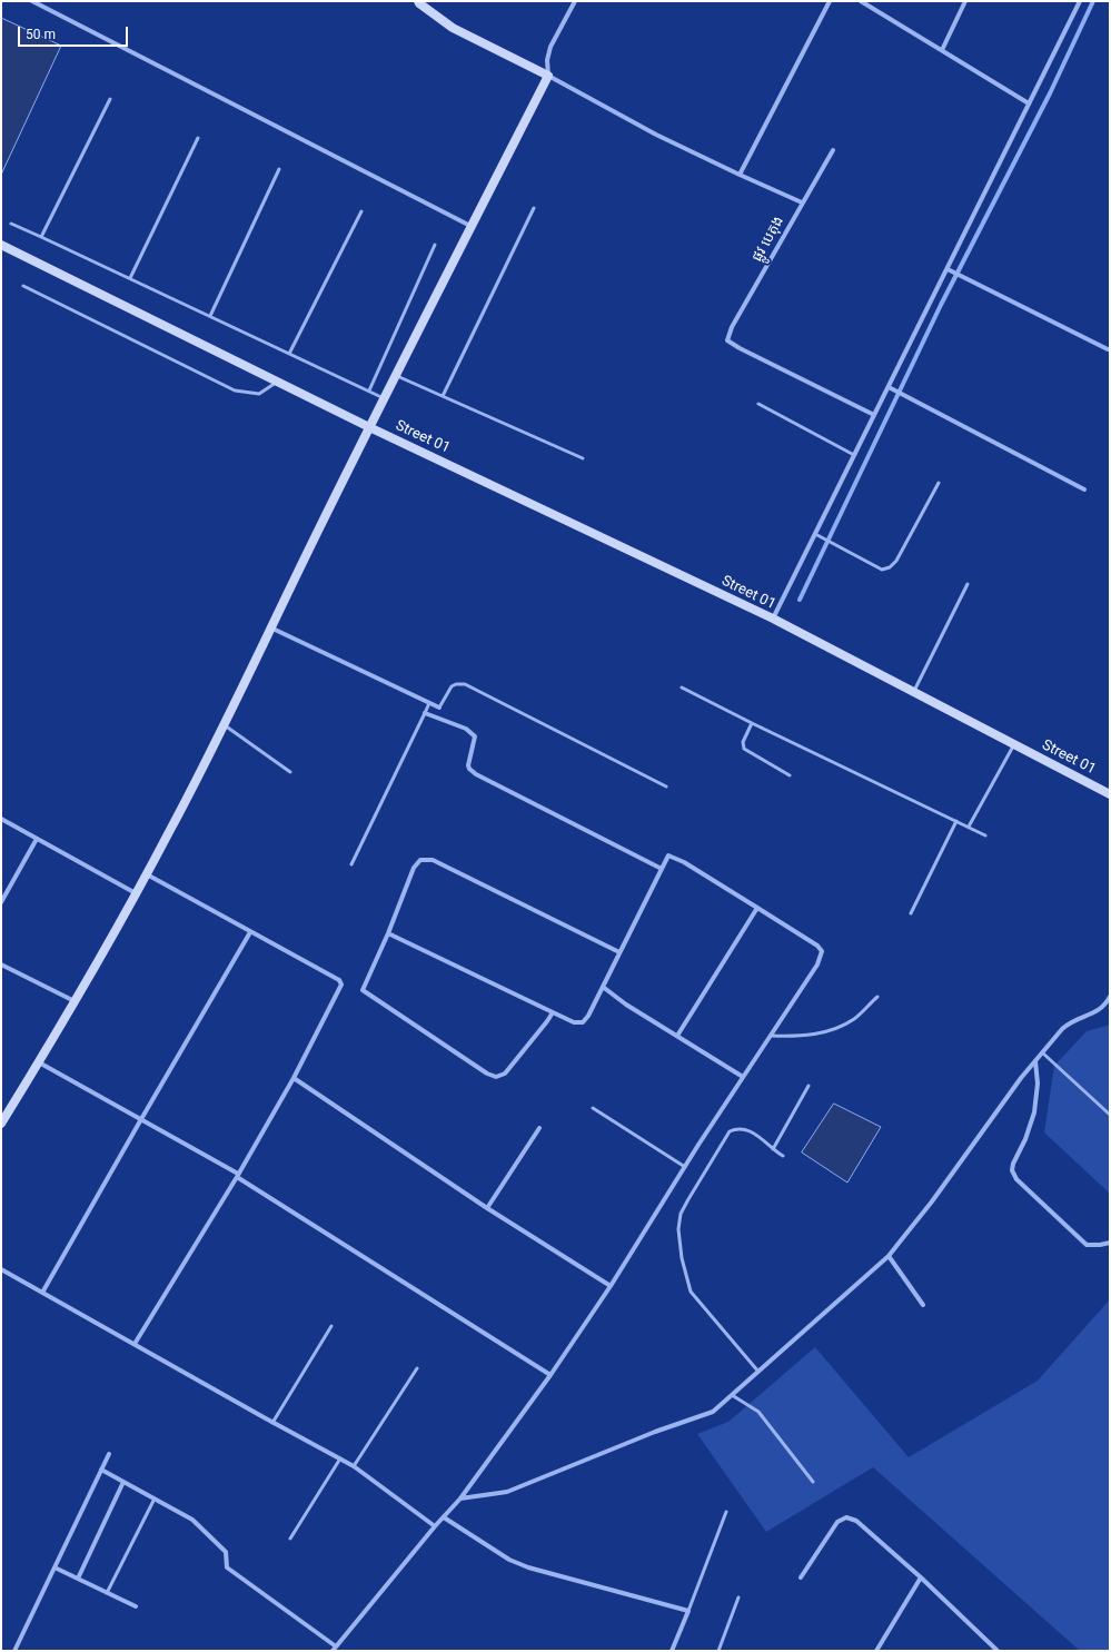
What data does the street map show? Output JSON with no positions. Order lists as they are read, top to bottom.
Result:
{
  "streets": {
    "street": ["ផ្លូវ បេតុង", "Street 01"]
  },
  "scale_bar": "50 m"
}
